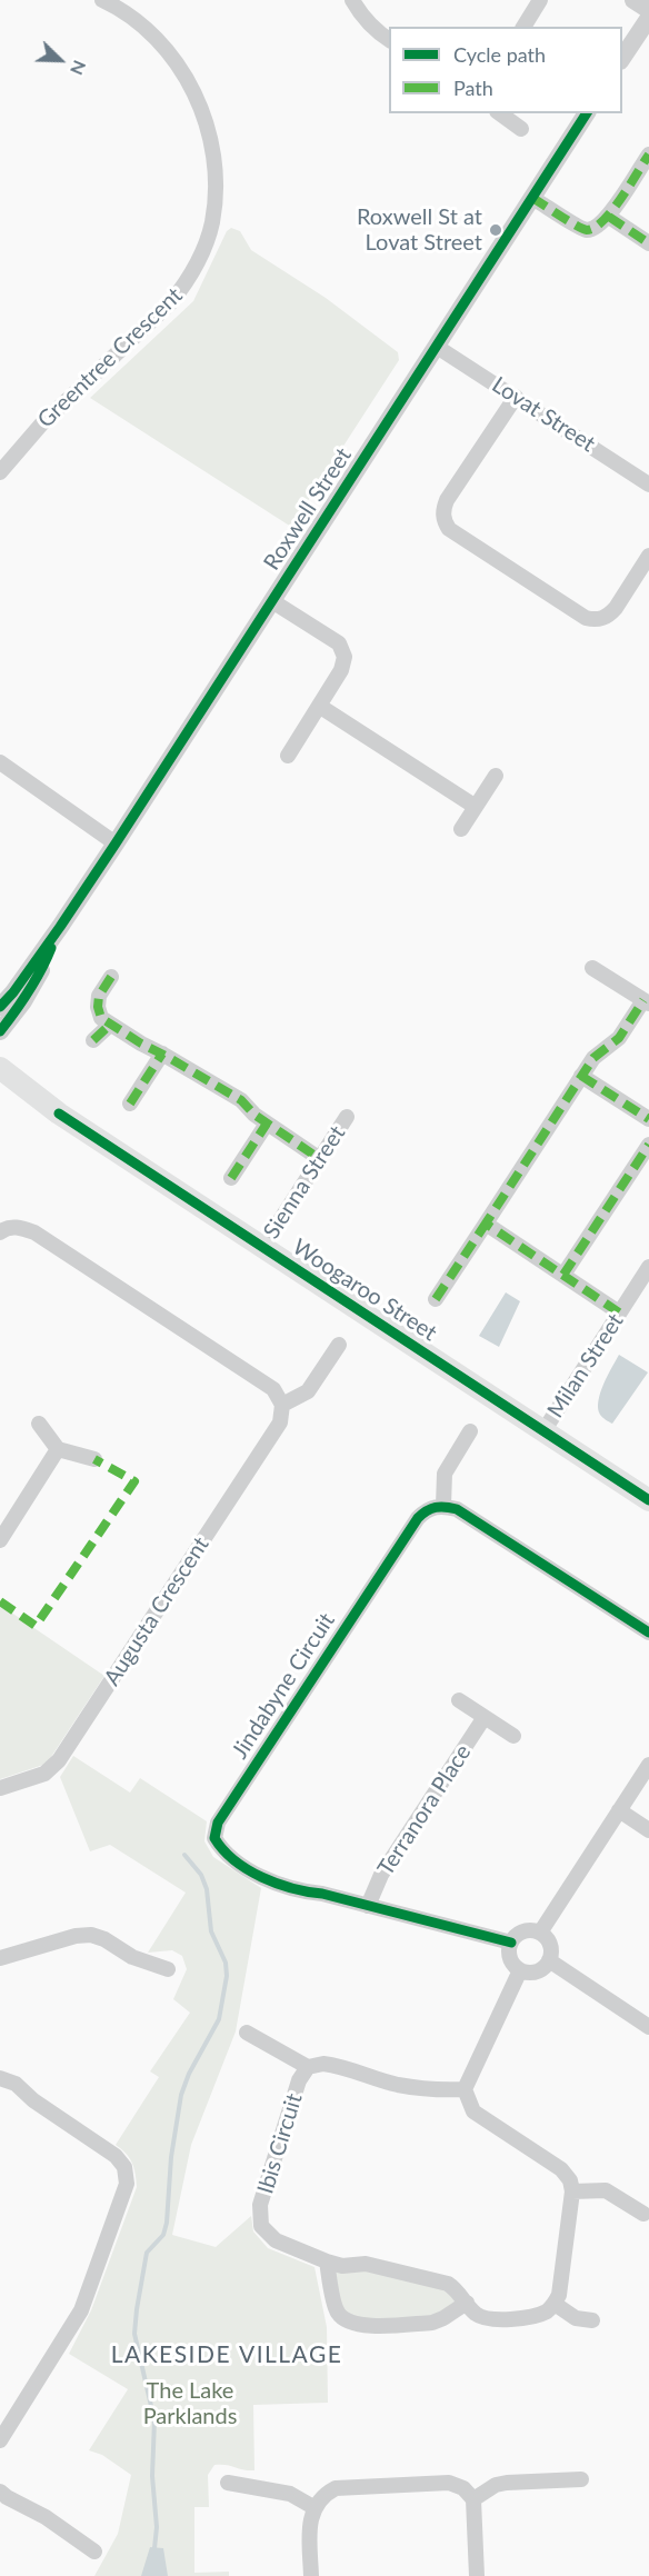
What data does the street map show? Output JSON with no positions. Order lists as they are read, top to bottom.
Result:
{
  "streets": {
    "main road": ["Woogaroo Street"],
    "street": [
      "Greentree Crescent",
      "Lovat Street",
      "Roxwell Street",
      "Sienna Street",
      "Milan Street",
      "Augusta Crescent",
      "Jindabyne Circuit",
      "Terranora Place",
      "Ibis Circuit"
    ]
  },
  "crossings": [
    ["Lovat Street", "Roxwell Street"],
    ["Sienna Street", "Woogaroo Street"],
    ["Woogaroo Street", "Milan Street"],
    ["Jindabyne Circuit", "Terranora Place"]
  ],
  "districts": ["LAKESIDE VILLAGE"],
  "parks": ["The Lake Parklands"],
  "places": ["Roxwell St at Lovat Street"],
  "legend": ["Cycle path", "Path"],
  "north": "bottom right"
}
